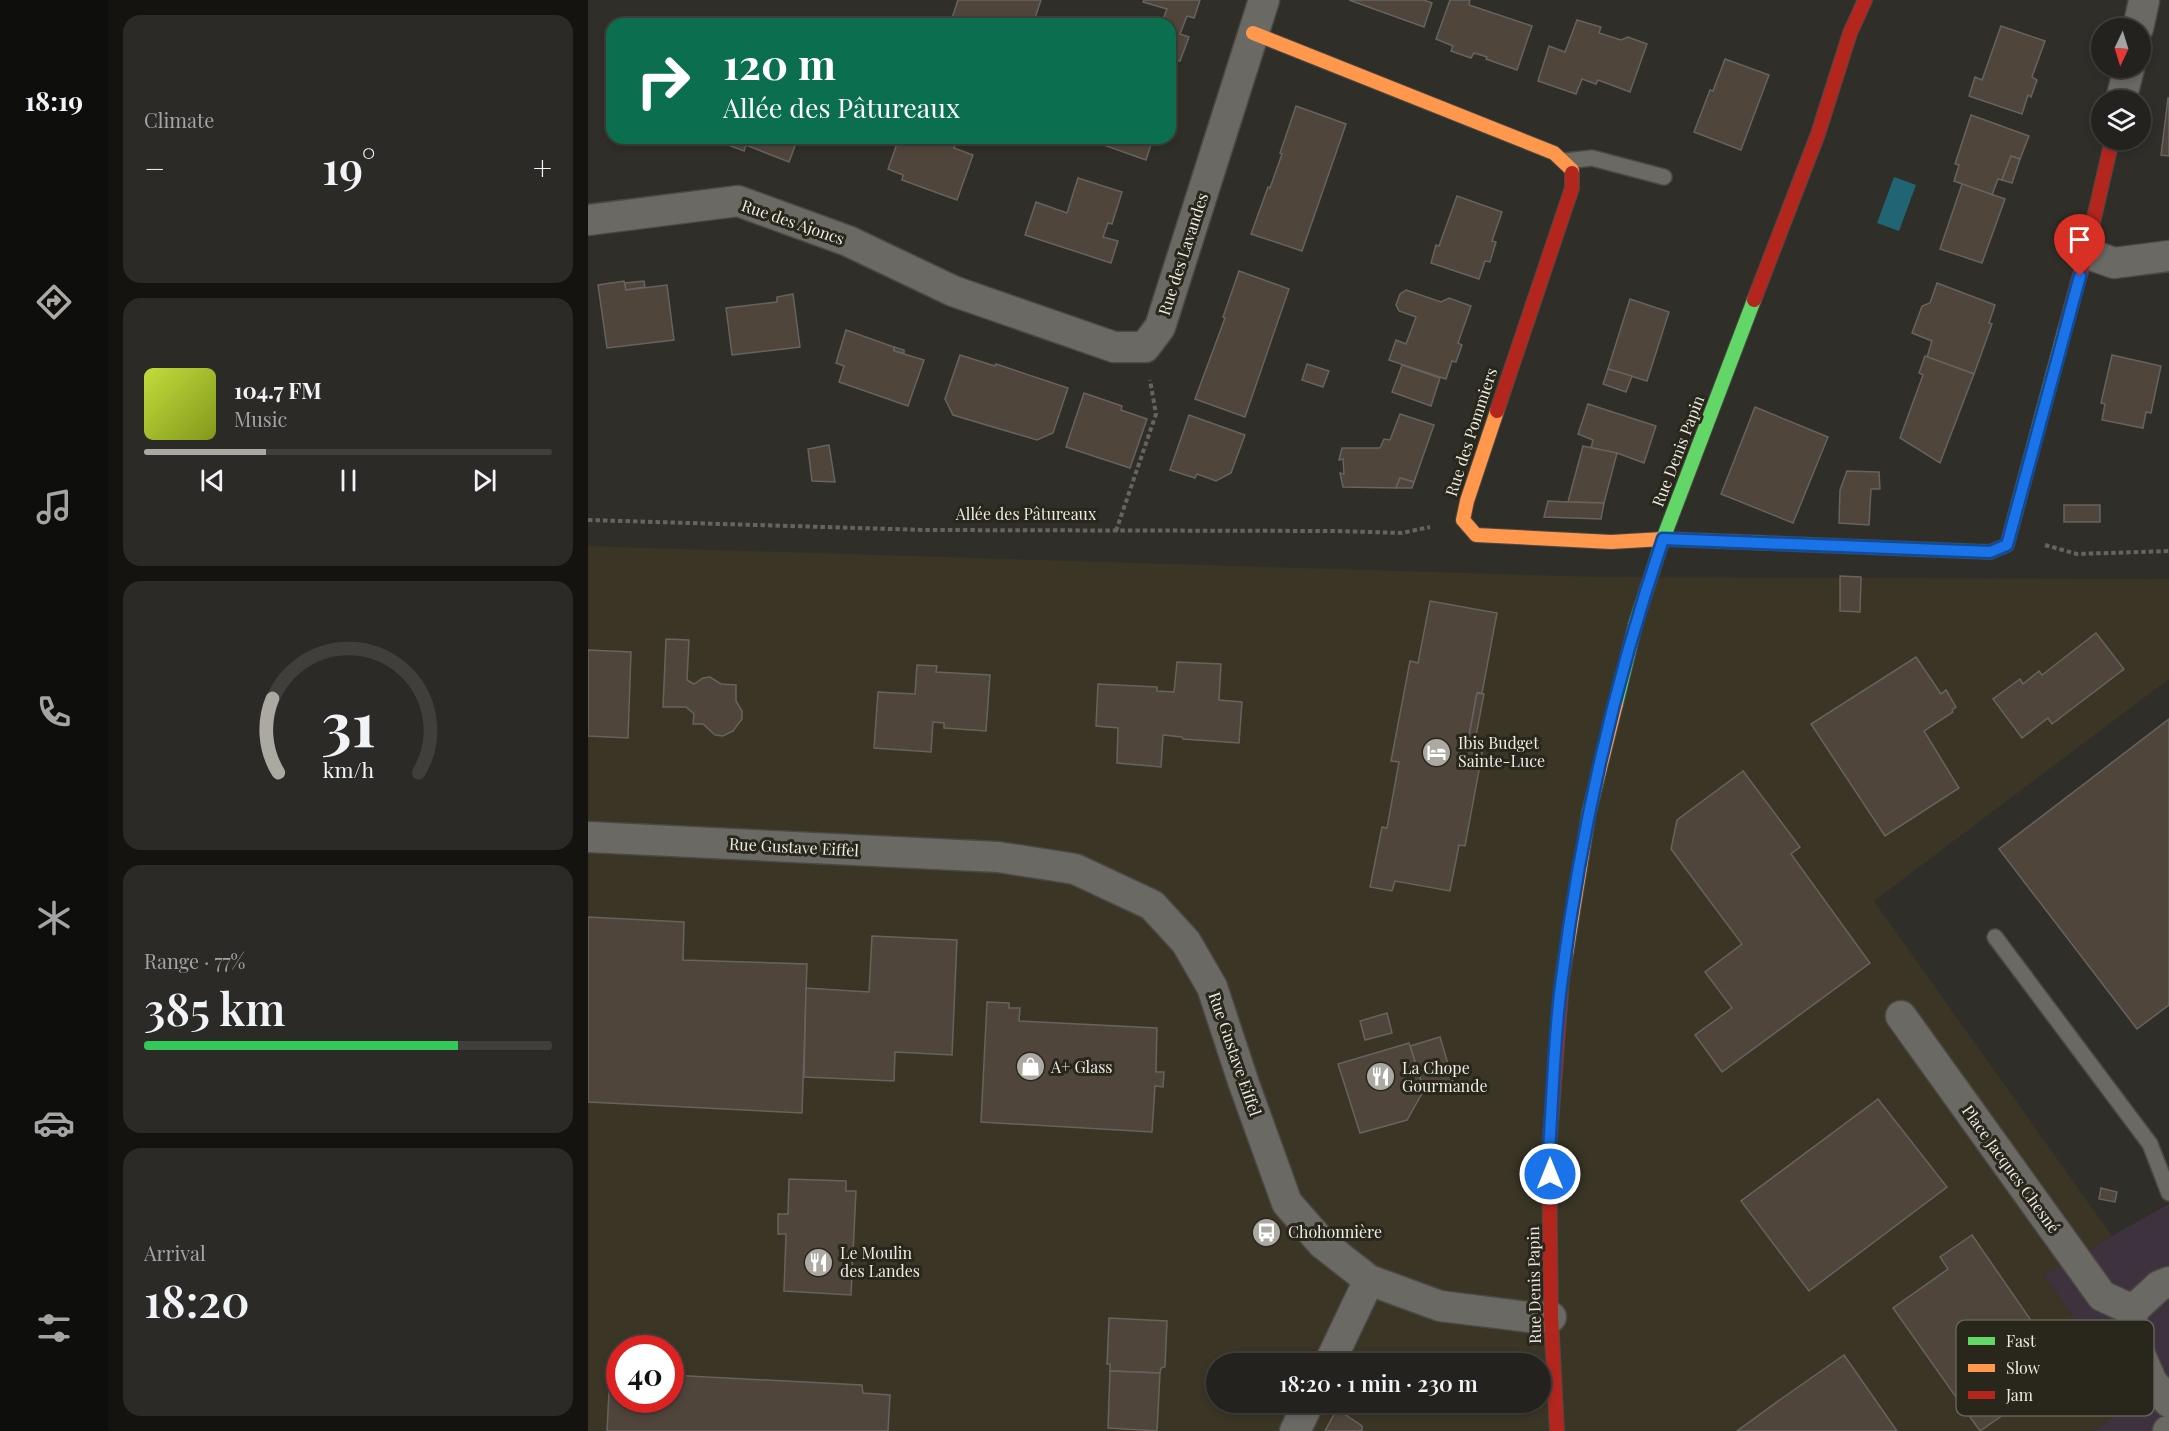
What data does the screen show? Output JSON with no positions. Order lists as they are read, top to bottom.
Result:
{
  "streets": {
    "street": [
      "Rue des Ajoncs",
      "Rue des Lavandes",
      "Rue des Pommiers",
      "Rue Denis Papin",
      "Rue Gustave Eiffel",
      "Place Jacques Chesné"
    ],
    "path": ["Allée des Pâtureaux"]
  },
  "crossings": [
    ["Rue des Ajoncs", "Rue des Lavandes"],
    ["Rue des Pommiers", "Rue Denis Papin"],
    ["Rue des Pommiers", "Allée des Pâtureaux"],
    ["Rue Denis Papin", "Rue Gustave Eiffel"]
  ],
  "places": {
    "hotel": ["Ibis Budget Sainte-Luce"],
    "shop": ["A+ Glass"],
    "restaurant": ["La Chope Gourmande", "Le Moulin des Landes"],
    "bus stop": ["Chohonnière"]
  },
  "legend": ["Fast", "Slow", "Jam"],
  "north": "bottom",
  "page": {
    "tabs": "18:19",
    "tile": [
      "Climate",
      ["Range · 77%", "385 km"],
      ["Arrival", "18:20"]
    ],
    "turn": ["120 m", "Allée des Pâtureaux"],
    "heat": ["−", "19°", "+"],
    "song": ["104.7 FM", "Music"],
    "limit": "40",
    "trip": "18:20 · 1 min · 230 m",
    "gauge": ["31", "km/h"]
  }
}
